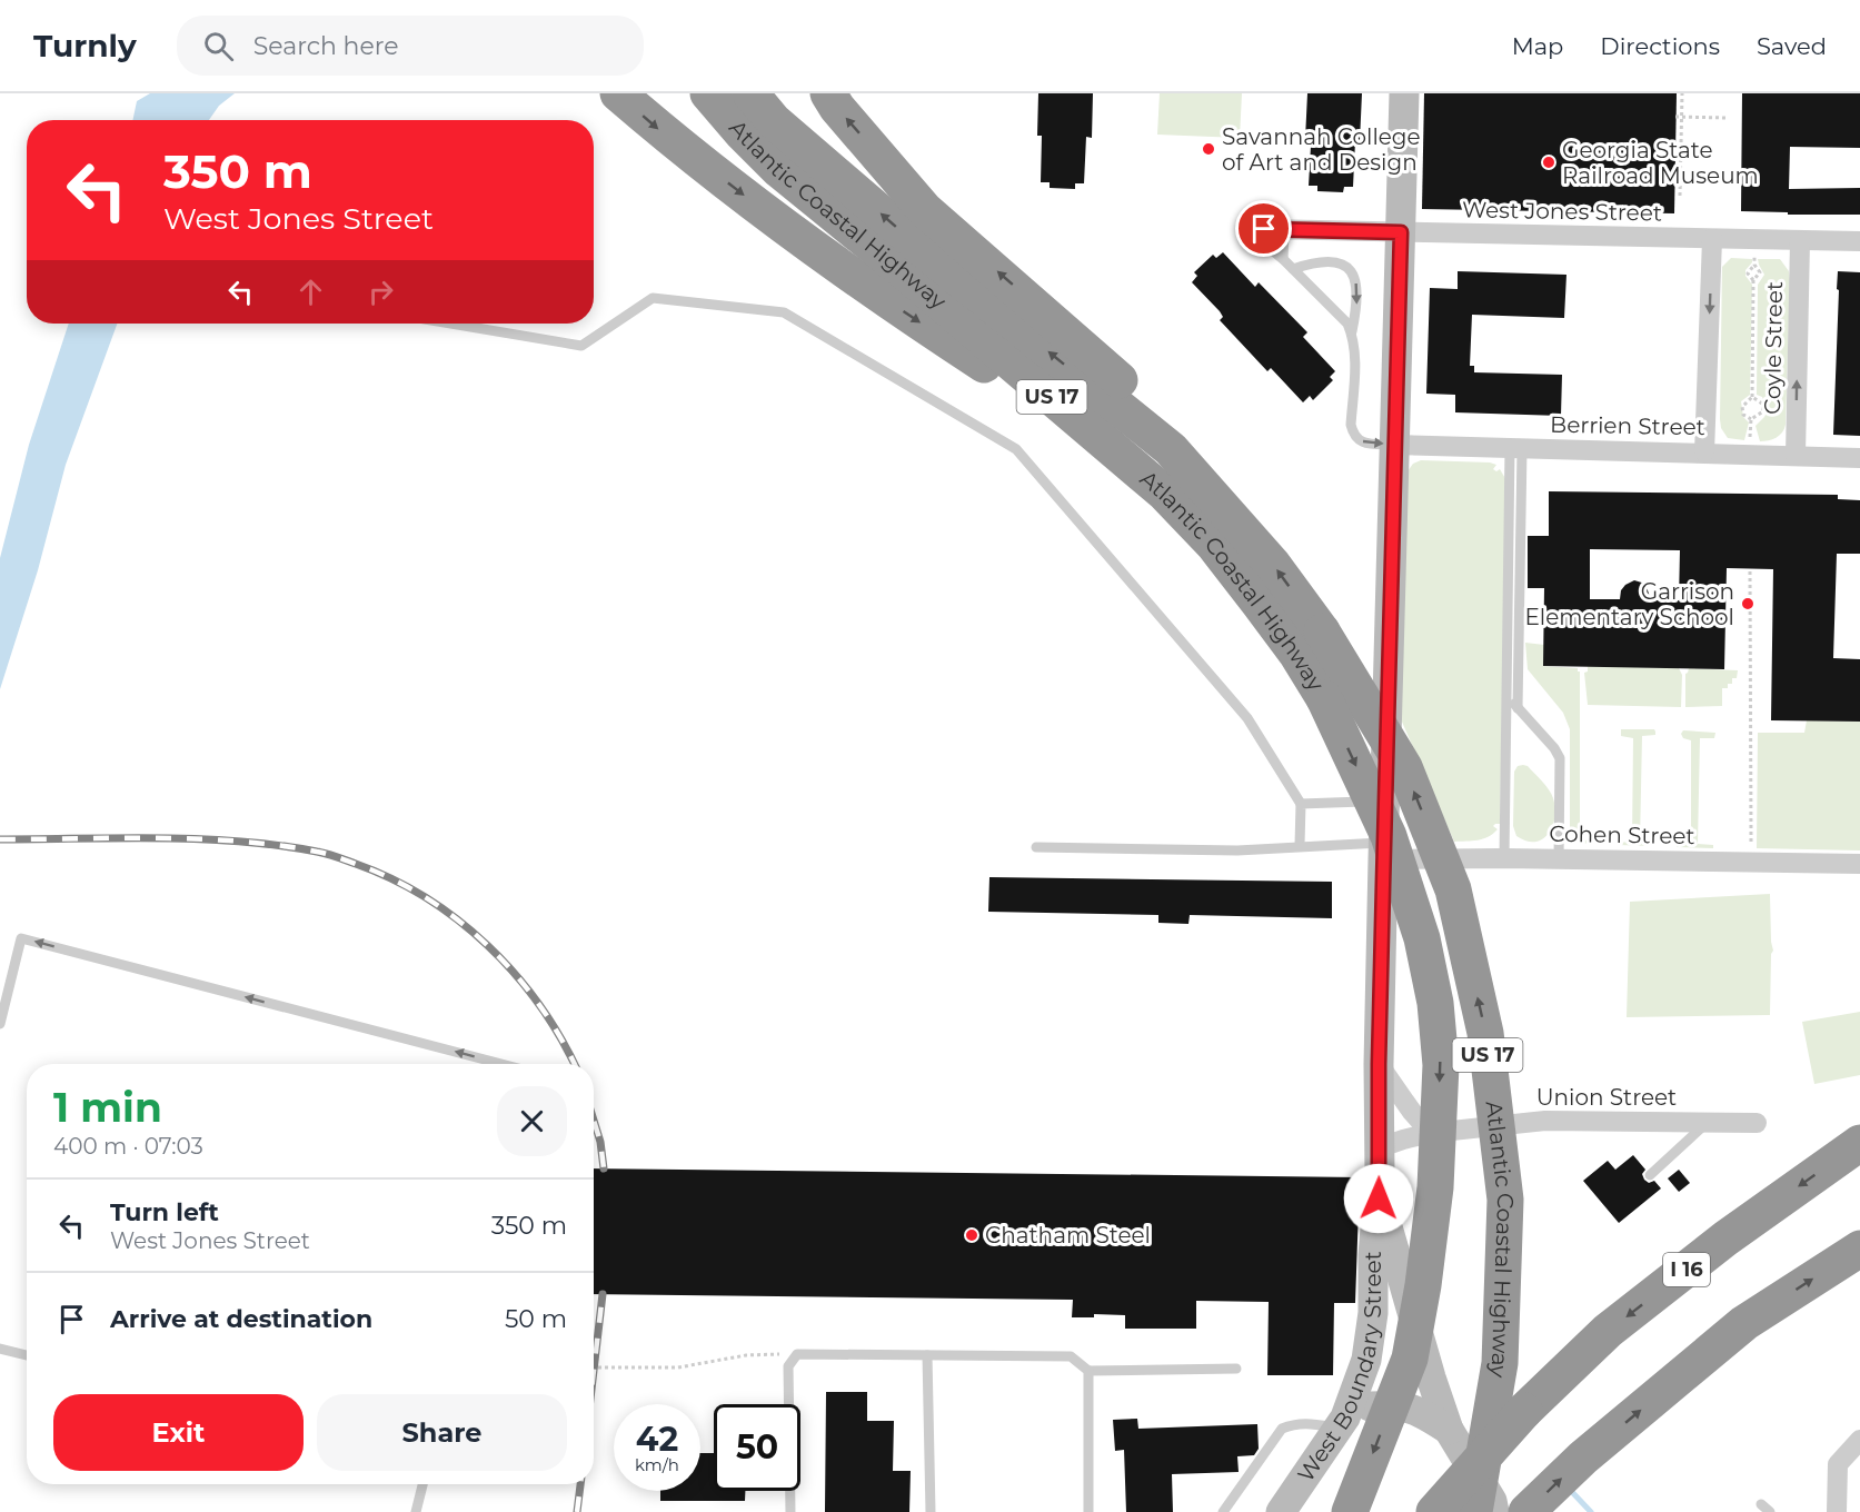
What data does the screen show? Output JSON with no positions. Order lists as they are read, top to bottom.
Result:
{
  "streets": {
    "highway": ["Atlantic Coastal Highway", "US 17", "I 16"],
    "main road": ["West Boundary Street"],
    "street": [
      "West Jones Street",
      "Coyle Street",
      "Berrien Street",
      "Cohen Street",
      "Union Street"
    ]
  },
  "crossings": [
    ["West Jones Street", "Coyle Street"],
    ["West Jones Street", "West Boundary Street"],
    ["Coyle Street", "Berrien Street"],
    ["Berrien Street", "West Boundary Street"],
    ["Cohen Street", "West Boundary Street"],
    ["Union Street", "West Boundary Street"]
  ],
  "places": [
    "Savannah College of Art and Design",
    "Georgia State Railroad Museum",
    "Garrison Elementary School",
    "Chatham Steel"
  ],
  "page": {
    "header": "Turnly",
    "search": "Search here",
    "nav": ["Map", "Directions", "Saved"],
    "turn": ["350 m", "West Jones Street"],
    "heading": ["1 min", "400 m · 07:03"],
    "list": [
      {
        "name": "Turn left",
        "note": "West Jones Street",
        "value": "350 m"
      },
      {
        "name": "Arrive at destination",
        "value": "50 m"
      }
    ],
    "buttons": ["Exit", "Share"],
    "speed": "42 km/h",
    "limit": "50"
  }
}
